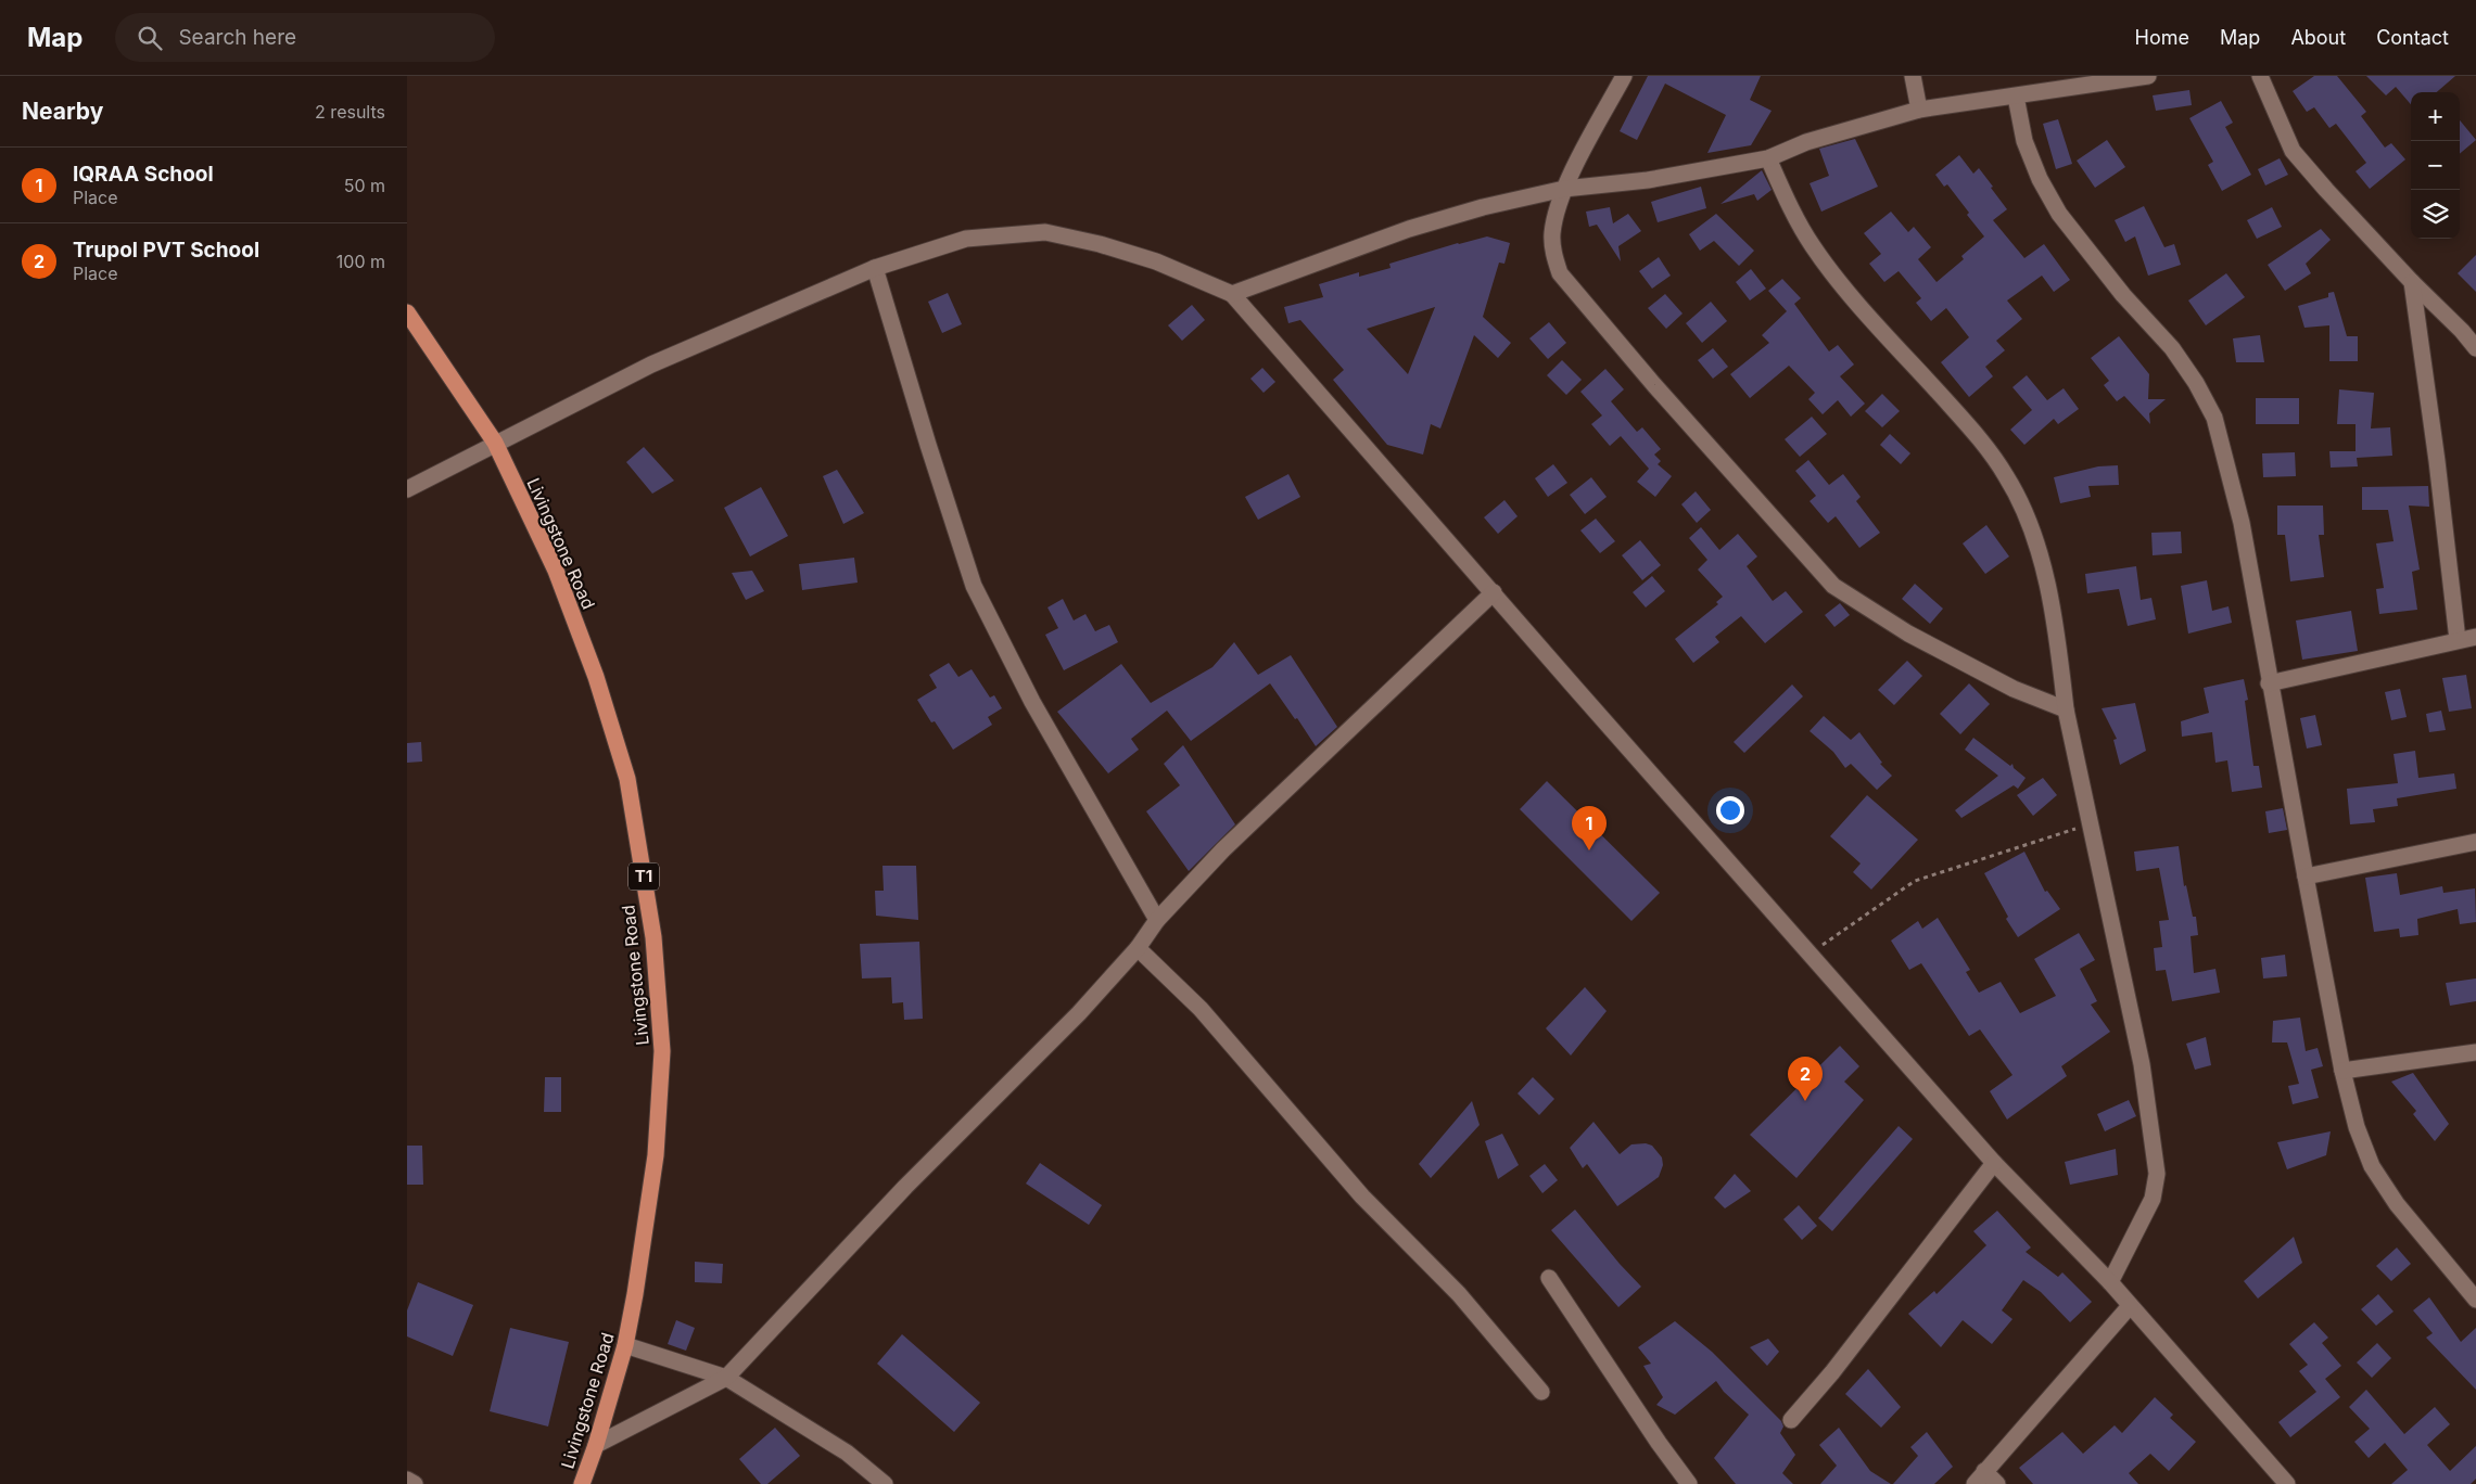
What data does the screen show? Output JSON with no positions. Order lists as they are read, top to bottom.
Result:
{
  "streets": {
    "highway": ["Livingstone Road", "T1"]
  },
  "page": {
    "header": "Map",
    "search": "Search here",
    "nav": [
      "Home",
      "Map",
      "About",
      "Contact"
    ],
    "heading": ["Nearby", "2 results"],
    "map_buttons": ["+", "−"],
    "list": [
      {
        "mark": "1",
        "name": "IQRAA School",
        "note": "Place",
        "value": "50 m"
      },
      {
        "mark": "2",
        "name": "Trupol PVT School",
        "note": "Place",
        "value": "100 m"
      }
    ],
    "pins": ["1", "2"]
  }
}
